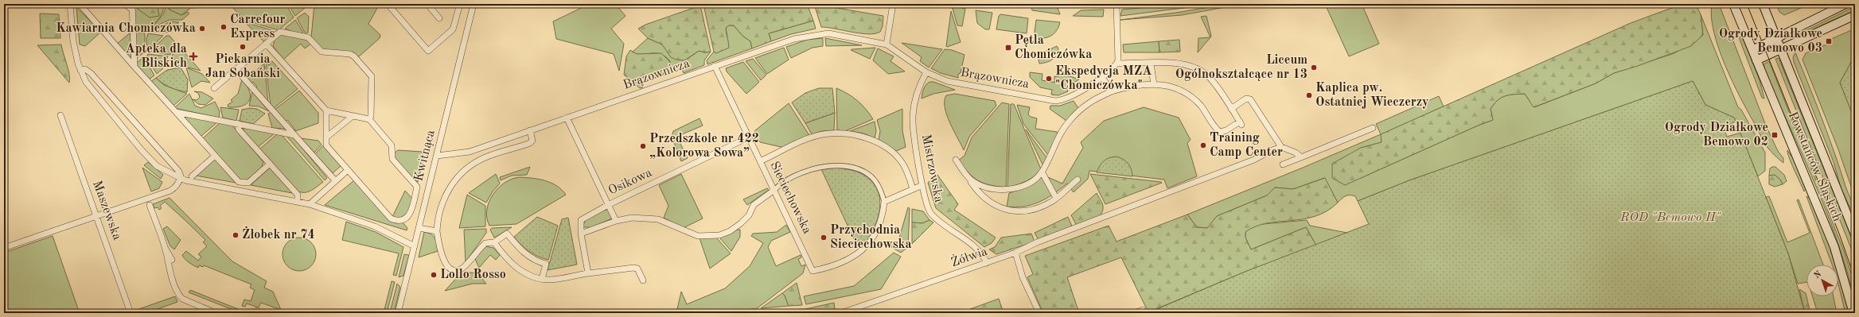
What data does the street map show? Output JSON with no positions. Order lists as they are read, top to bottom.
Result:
{
  "streets": {
    "main road": ["Powstańców Śląskich"],
    "street": [
      "Brązownicza",
      "Kwitnąca",
      "Mistrzowska",
      "Osikowa",
      "Sieciechowska",
      "Maszewska",
      "Żółwia"
    ]
  },
  "crossings": [
    ["Brązownicza", "Kwitnąca"],
    ["Brązownicza", "Mistrzowska"],
    ["Brązownicza", "Sieciechowska"],
    ["Mistrzowska", "Żółwia"],
    ["Osikowa", "Sieciechowska"]
  ],
  "parks": ["ROD \"Bemowo II\""],
  "places": {
    "other": [
      "Carrefour Express",
      "Kawiarnia Chomiczówka",
      "Piekarnia Jan Sobański",
      "Liceum Ogólnokształcące nr 13",
      "Ekspedycja MZA \"Chomiczówka\"",
      "Kaplica pw. Ostatniej Wieczerzy",
      "Training Camp Center",
      "Przedszkole nr 422 „Kolorowa Sowa”",
      "Żłobek nr 74",
      "Przychodnia Sieciechowska",
      "Lollo Rosso"
    ],
    "transit": ["Ogrody Działkowe Bemowo 03", "Pętla Chomiczówka", "Ogrody Działkowe Bemowo 02"],
    "health": ["Apteka dla Bliskich"]
  },
  "north": "top left"
}
